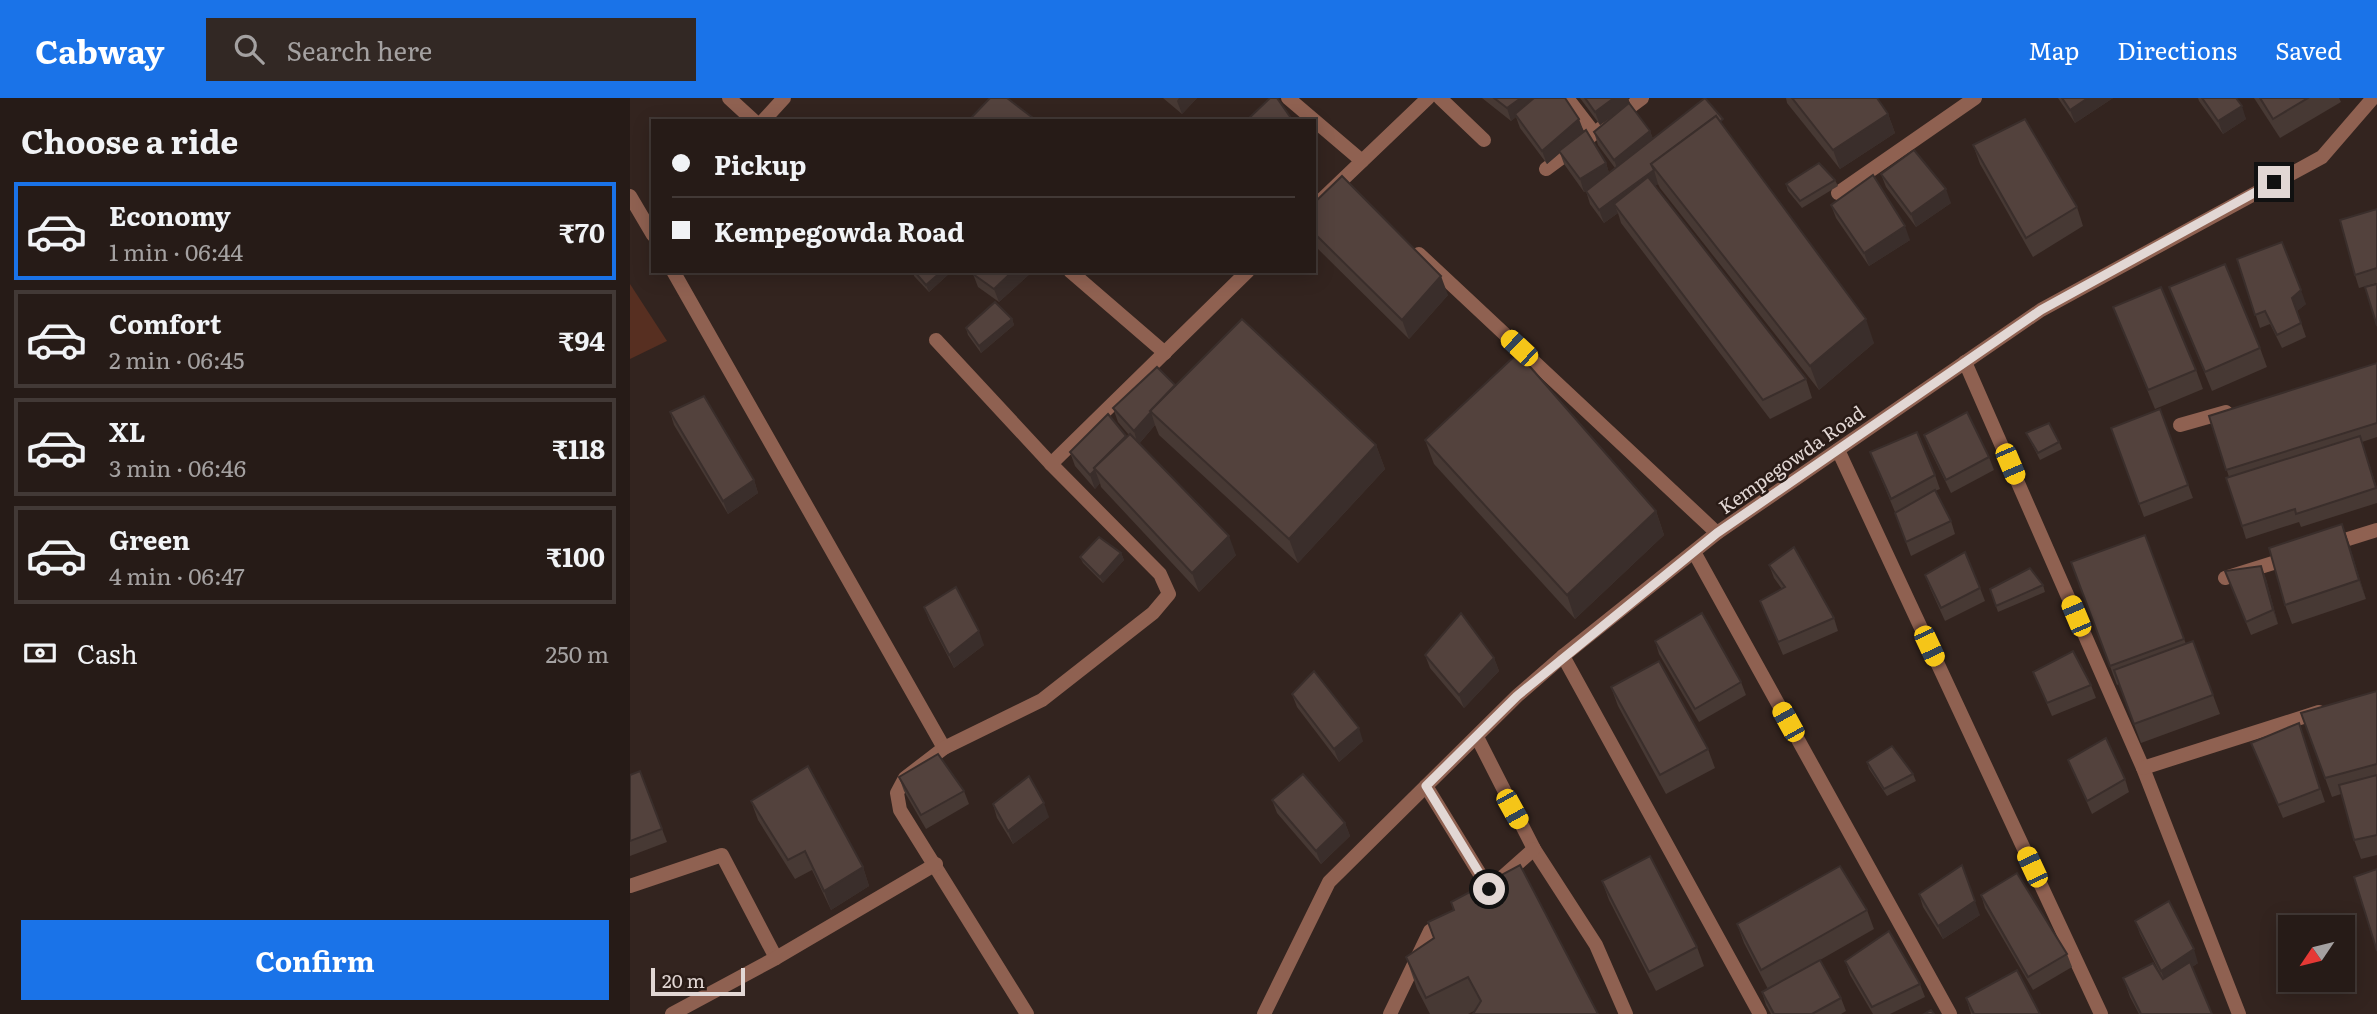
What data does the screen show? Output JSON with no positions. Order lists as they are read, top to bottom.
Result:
{
  "streets": {
    "street": ["Kempegowda Road"]
  },
  "scale_bar": "20 m",
  "north": "bottom left",
  "page": {
    "header": "Cabway",
    "search": "Search here",
    "nav": ["Map", "Directions", "Saved"],
    "heading": "Choose a ride",
    "banner": ["Pickup", "Kempegowda Road"],
    "list": [
      {
        "name": "Economy",
        "note": "1 min · 06:44",
        "value": "₹70"
      },
      {
        "name": "Comfort",
        "note": "2 min · 06:45",
        "value": "₹94"
      },
      {
        "name": "XL",
        "note": "3 min · 06:46",
        "value": "₹118"
      },
      {
        "name": "Green",
        "note": "4 min · 06:47",
        "value": "₹100"
      }
    ],
    "pay": ["Cash", "250 m"],
    "buttons": "Confirm",
    "scale": "20 m"
  }
}
